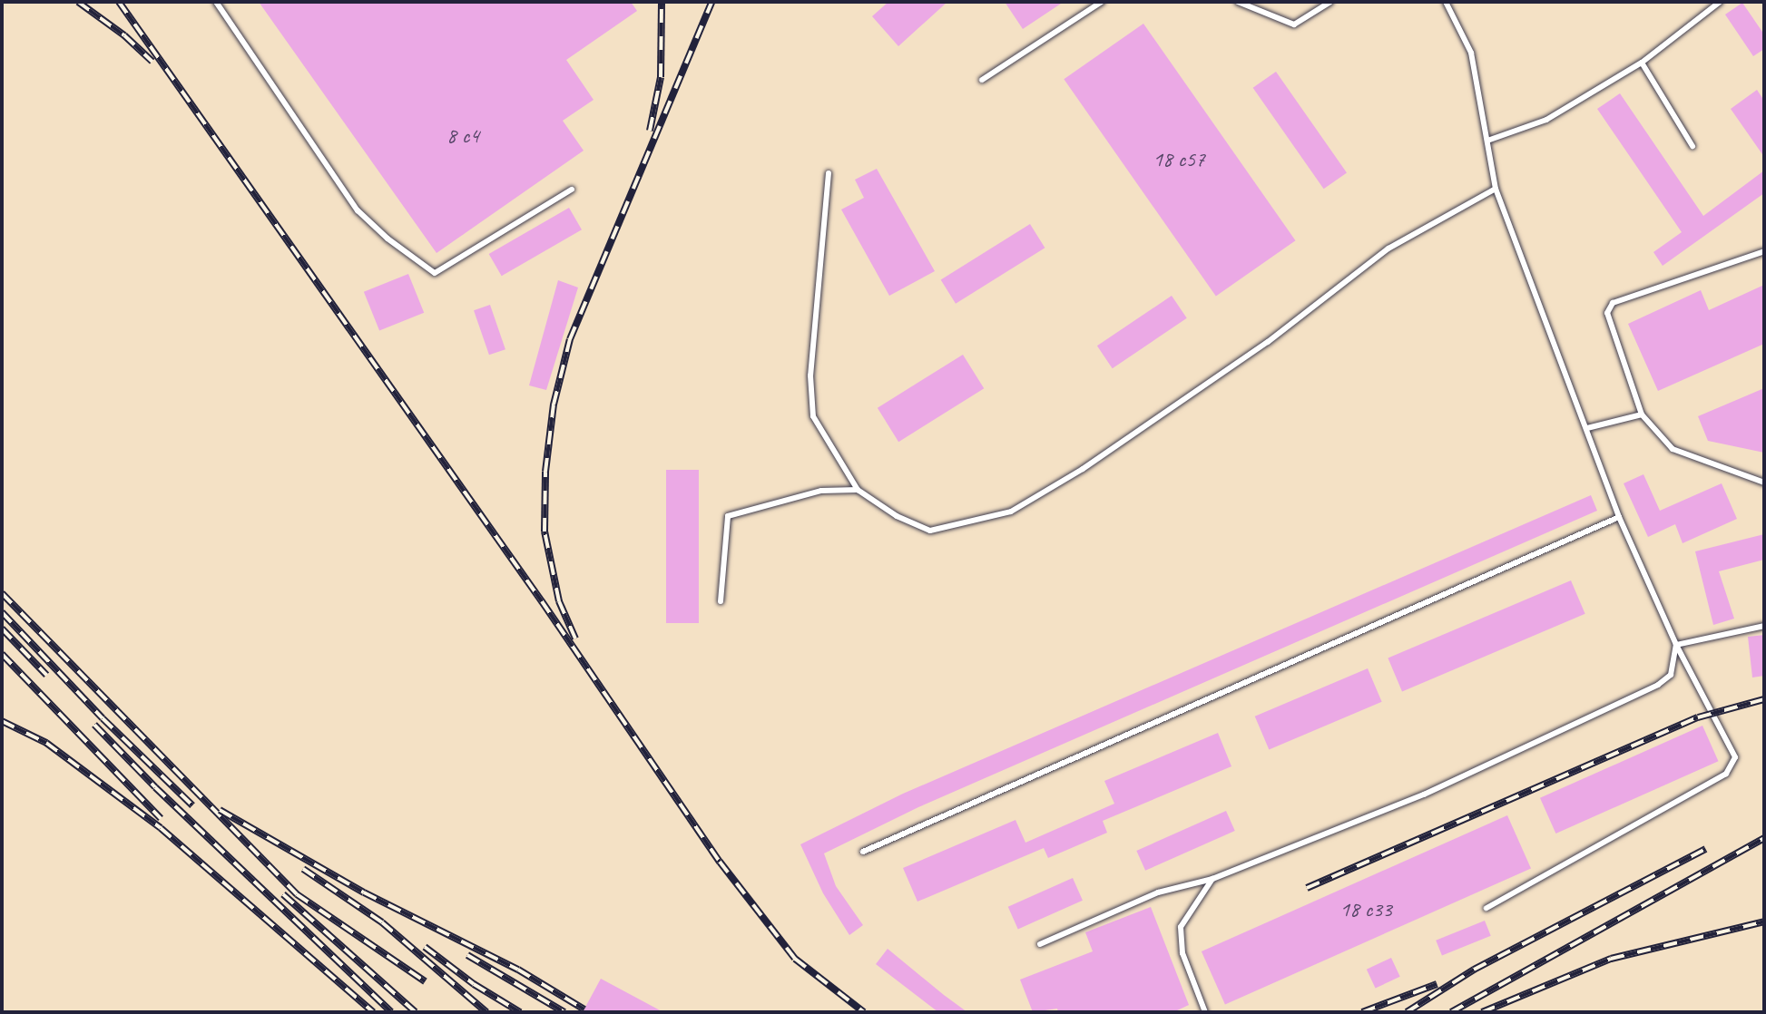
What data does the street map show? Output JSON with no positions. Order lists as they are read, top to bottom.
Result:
{
  "house_numbers": ["8 с4", "18 с57", "18 с33"]
}
